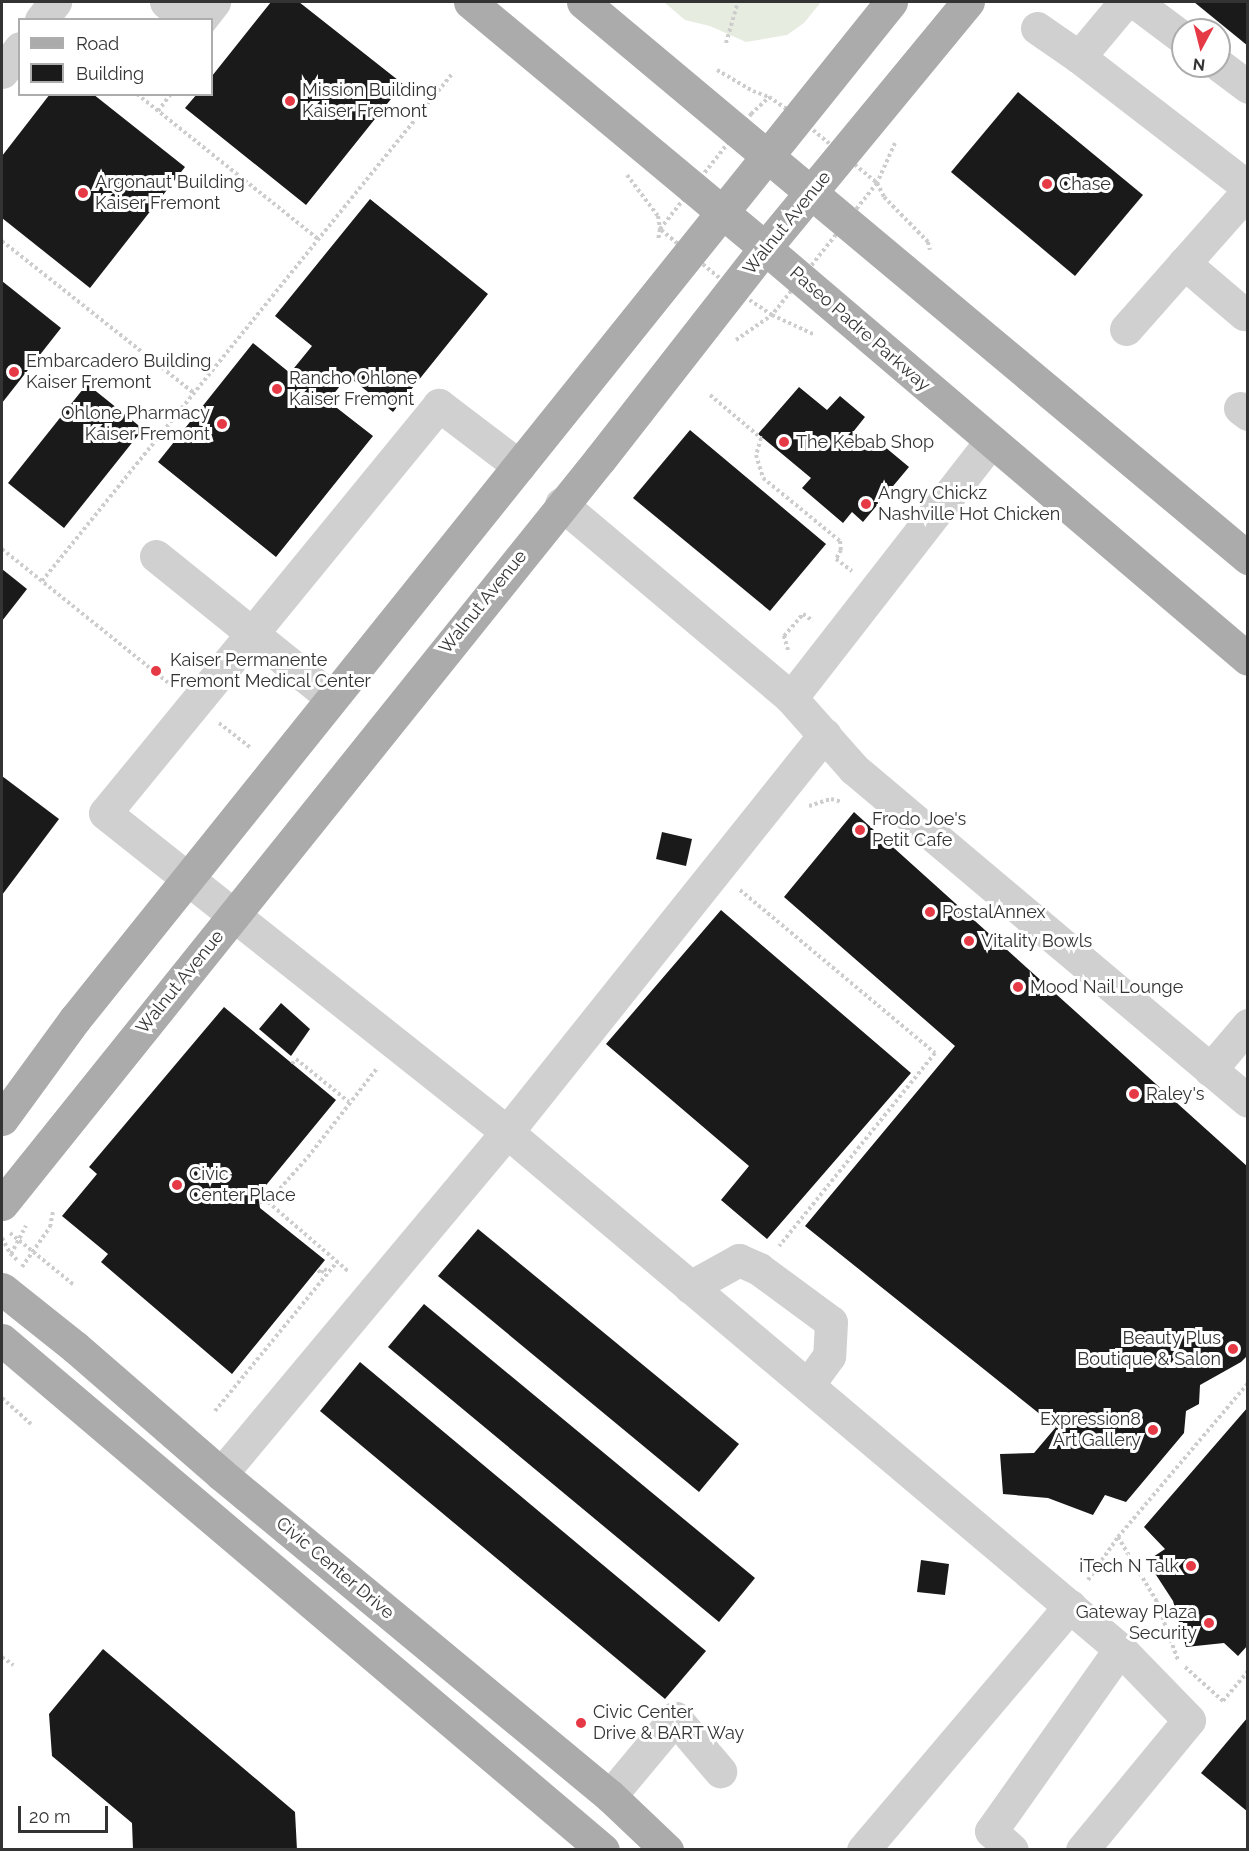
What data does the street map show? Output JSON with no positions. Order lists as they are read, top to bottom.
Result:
{
  "streets": {
    "main road": ["Walnut Avenue", "Paseo Padre Parkway", "Civic Center Drive"]
  },
  "crossings": [
    ["Walnut Avenue", "Paseo Padre Parkway"]
  ],
  "places": [
    "Mission Building Kaiser Fremont",
    "Chase",
    "Argonaut Building Kaiser Fremont",
    "Embarcadero Building Kaiser Fremont",
    "Rancho Ohlone Kaiser Fremont",
    "Ohlone Pharmacy Kaiser Fremont",
    "The Kebab Shop",
    "Angry Chickz Nashville Hot Chicken",
    "Kaiser Permanente Fremont Medical Center",
    "Frodo Joe's Petit Cafe",
    "PostalAnnex",
    "Vitality Bowls",
    "Mood Nail Lounge",
    "Raley's",
    "Civic Center Place",
    "Beauty Plus Boutique & Salon",
    "Expression8 Art Gallery",
    "iTech N Talk",
    "Gateway Plaza Security",
    "Civic Center Drive & BART Way"
  ],
  "legend": ["Road", "Building"],
  "scale_bar": "20 m",
  "north": "bottom"
}
